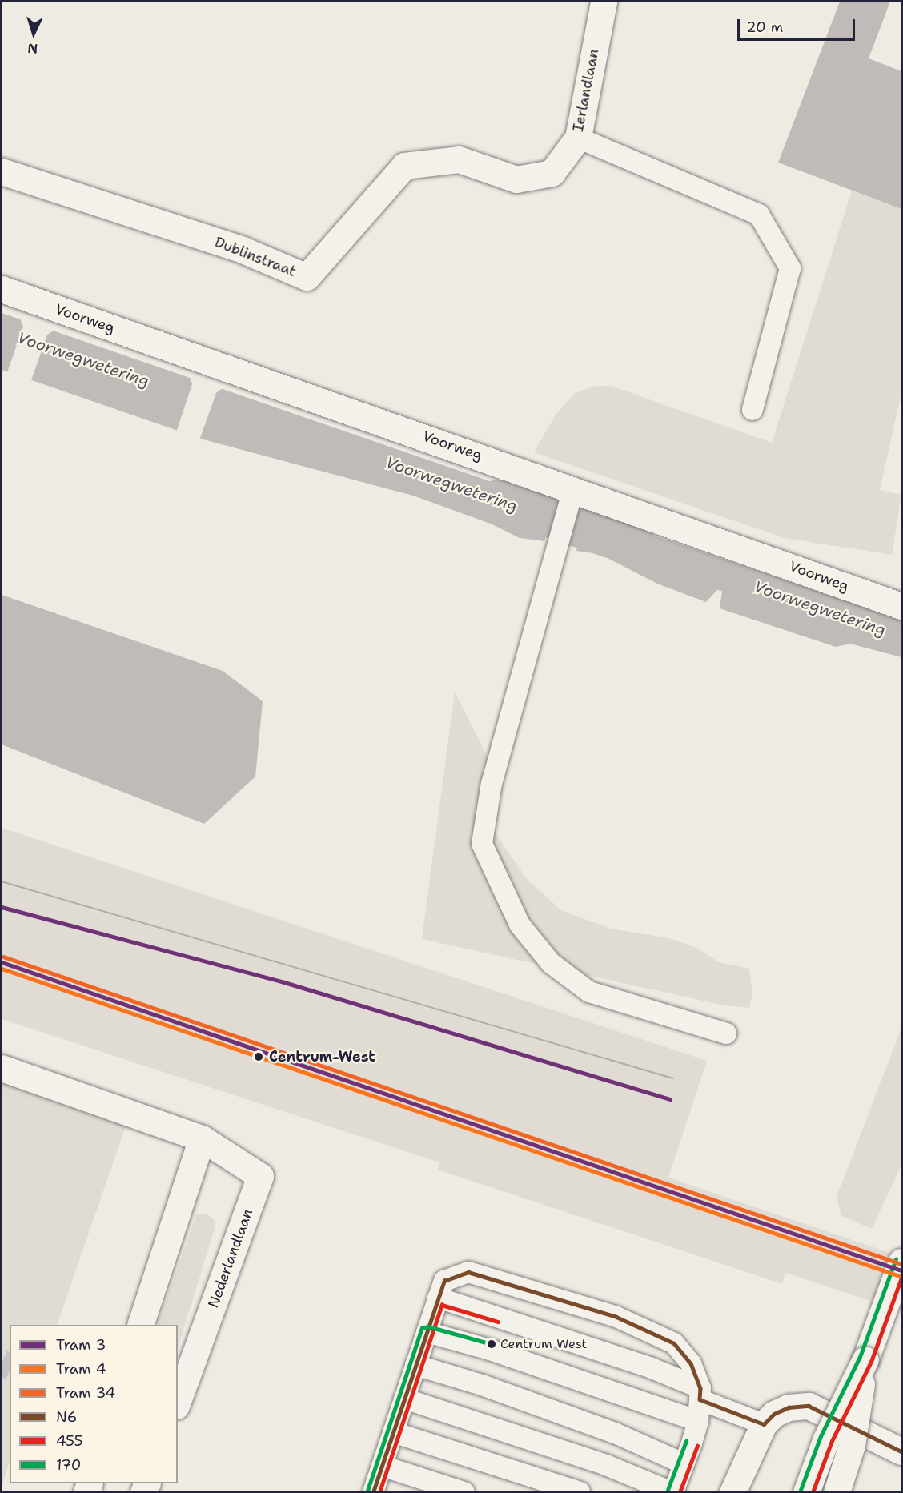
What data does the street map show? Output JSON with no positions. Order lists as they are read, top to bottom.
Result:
{
  "streets": {
    "street": [
      "Ierlandlaan",
      "Dublinstraat",
      "Voorweg",
      "Nederlandlaan"
    ]
  },
  "crossings": [
    ["Ierlandlaan", "Dublinstraat"]
  ],
  "water": ["Voorwegwetering"],
  "places": ["Centrum-West", "Centrum West"],
  "lines": [
    "tram line 3",
    "tram line 34",
    "tram line 4",
    "transit line 170",
    "transit line N6",
    "transit line 455"
  ],
  "legend": [
    "Tram 3",
    "Tram 4",
    "Tram 34",
    "N6",
    "455",
    "170"
  ],
  "scale_bar": "20 m",
  "north": "bottom"
}
